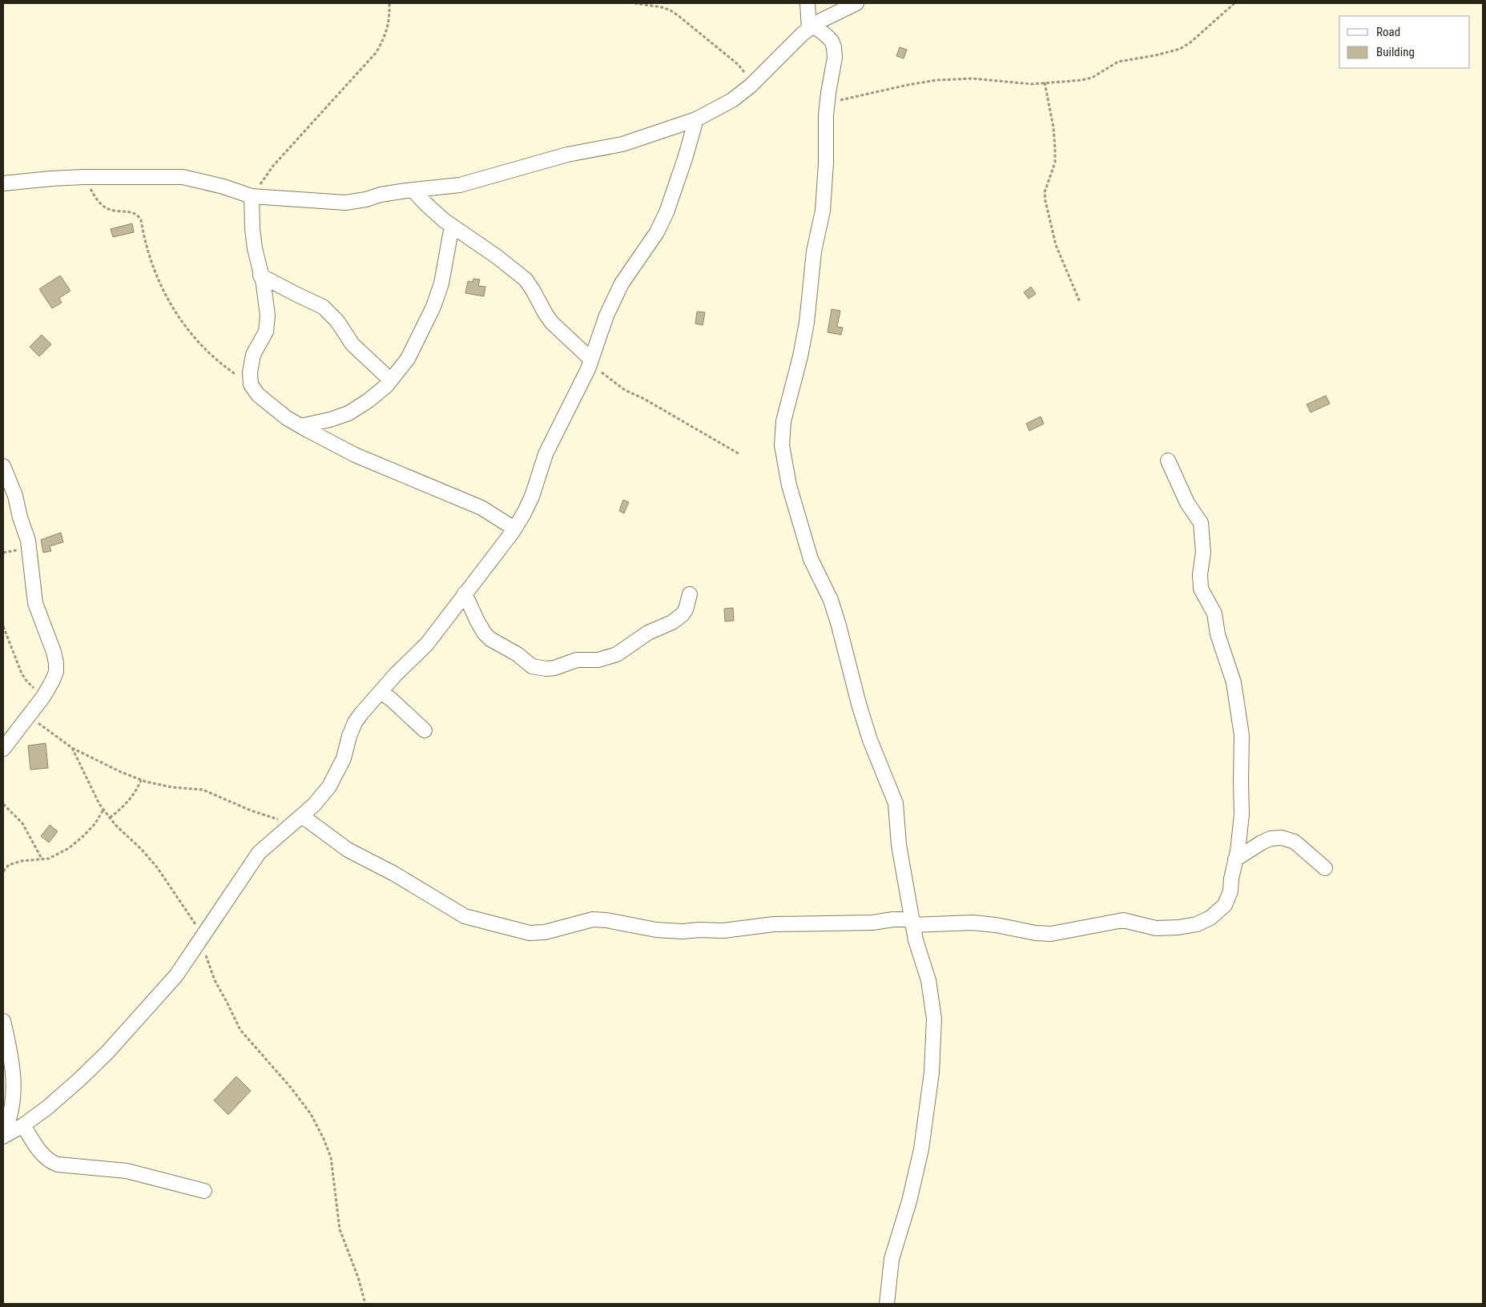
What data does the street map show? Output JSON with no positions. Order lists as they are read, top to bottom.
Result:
{
  "legend": ["Road", "Building"]
}
